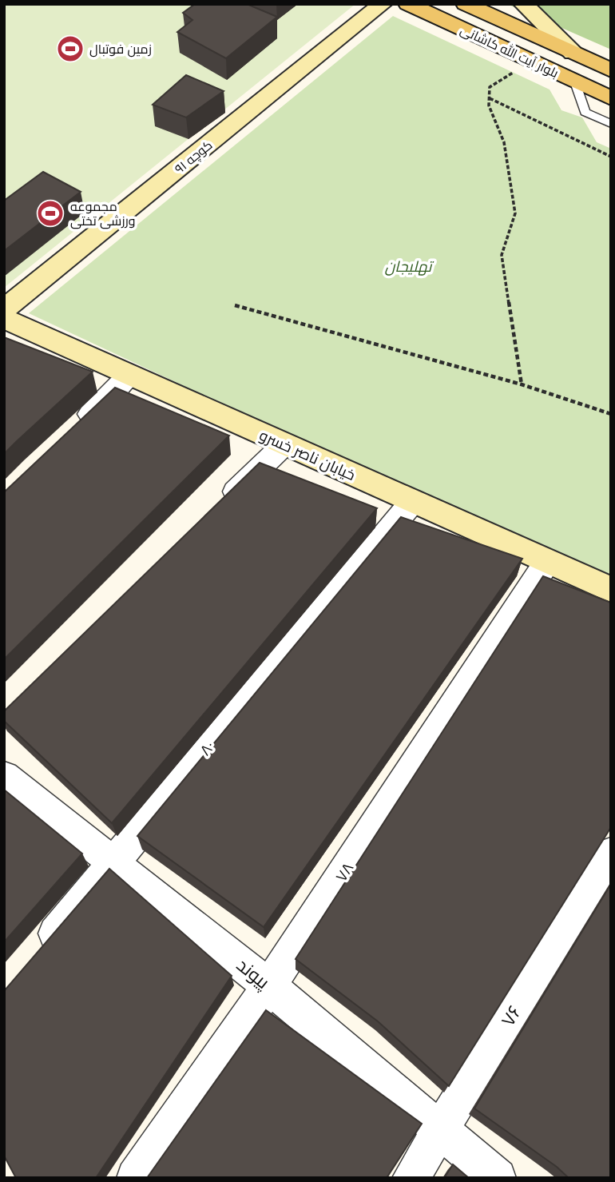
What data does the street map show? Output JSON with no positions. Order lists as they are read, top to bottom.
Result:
{
  "streets": {
    "main road": ["بلوار آیت الله کاشانی"],
    "street": [
      "کوچه ۹۱",
      "خیابان ناصر خسرو",
      "۸۰",
      "۷۸",
      "پیوند",
      "۷۶"
    ]
  },
  "crossings": [
    ["خیابان ناصر خسرو", "۸۰"],
    ["خیابان ناصر خسرو", "۷۸"],
    ["۸۰", "پیوند"],
    ["۷۸", "پیوند"],
    ["پیوند", "۷۶"]
  ],
  "parks": ["تهلیجان"],
  "places": {
    "sports": ["زمین فوتبال", "مجموعه ورزشی تختی"]
  }
}
